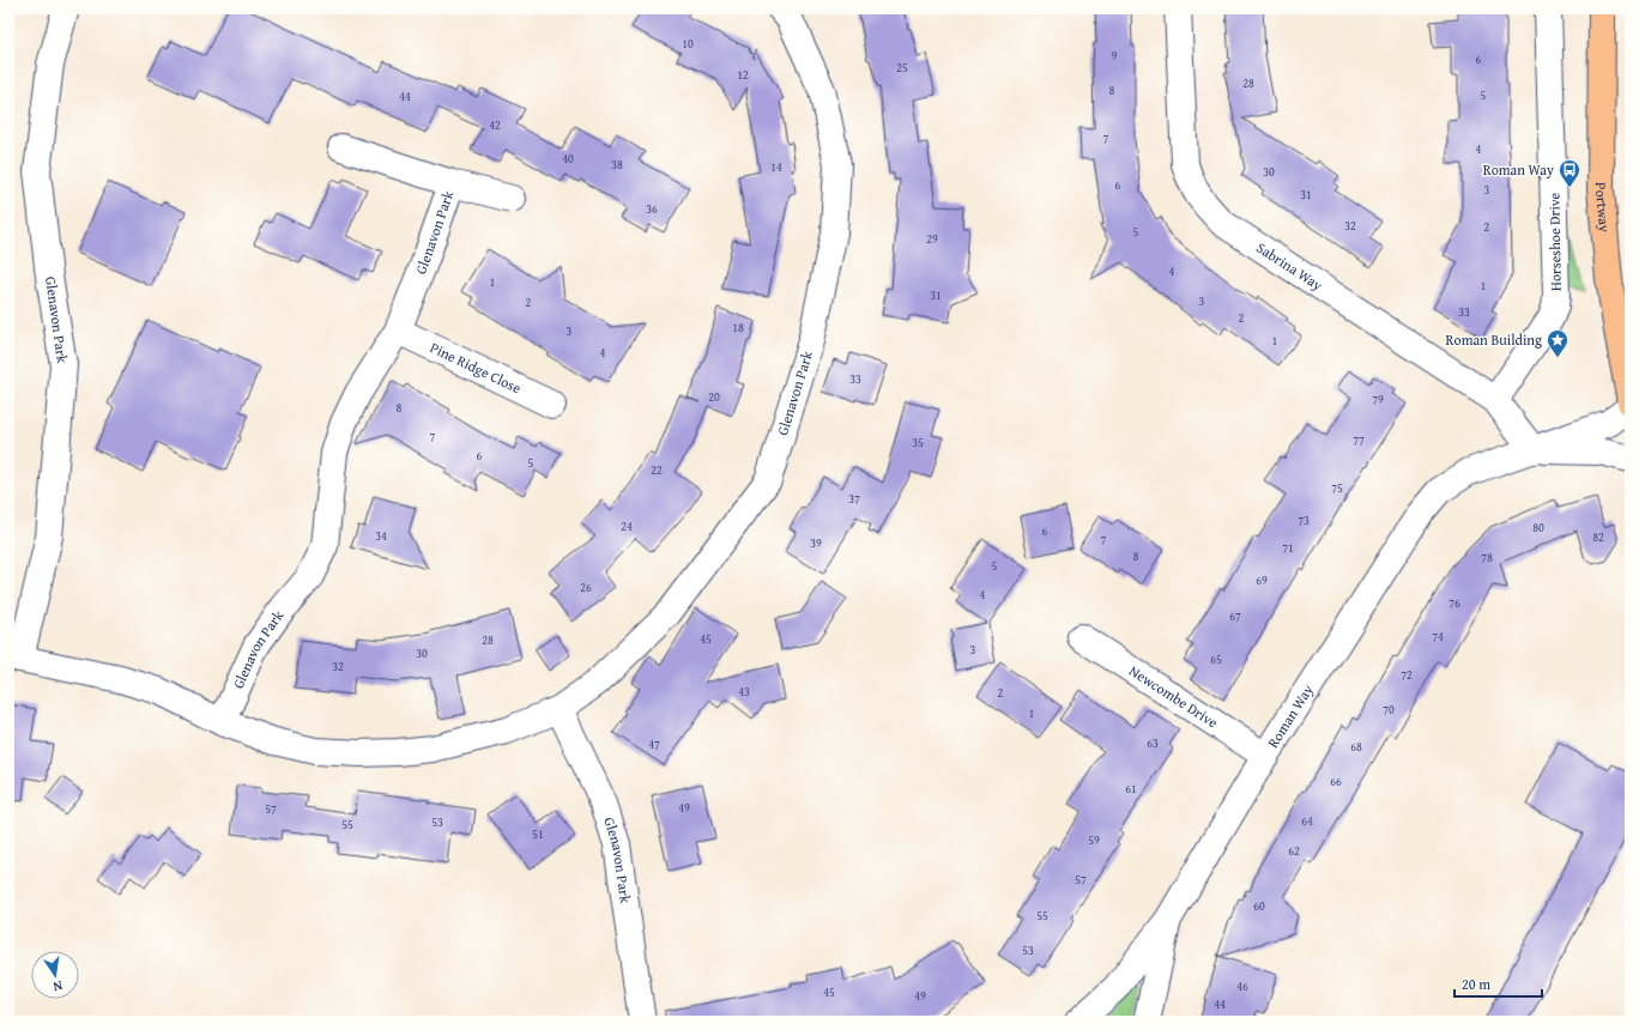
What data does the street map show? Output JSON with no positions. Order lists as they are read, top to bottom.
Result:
{
  "streets": {
    "highway": ["Portway"],
    "street": [
      "Glenavon Park",
      "Horseshoe Drive",
      "Sabrina Way",
      "Pine Ridge Close",
      "Newcombe Drive",
      "Roman Way"
    ]
  },
  "crossings": [
    ["Glenavon Park", "Pine Ridge Close"],
    ["Horseshoe Drive", "Sabrina Way"],
    ["Sabrina Way", "Roman Way"],
    ["Newcombe Drive", "Roman Way"]
  ],
  "places": {
    "bus stop": ["Roman Way"],
    "place": ["Roman Building"]
  },
  "house_numbers": [
    "10",
    "9",
    "6",
    "25",
    "12",
    "28",
    "8",
    "5",
    "44",
    "42",
    "7",
    "4",
    "40",
    "38",
    "14",
    "30",
    "6",
    "3",
    "31",
    "36",
    "32",
    "2",
    "5",
    "29",
    "4",
    "1",
    "1",
    "31",
    "3",
    "2",
    "33",
    "2",
    "18",
    "3",
    "1",
    "4",
    "33",
    "20",
    "79",
    "8",
    "7",
    "77",
    "35",
    "6",
    "5",
    "22",
    "75",
    "37",
    "73",
    "24",
    "80",
    "6",
    "34",
    "82",
    "7",
    "39",
    "71",
    "8",
    "78",
    "5",
    "69",
    "26",
    "4",
    "76",
    "67",
    "74",
    "45",
    "28",
    "3",
    "30",
    "65",
    "32",
    "72",
    "43",
    "2",
    "70",
    "1",
    "63",
    "47",
    "68",
    "66",
    "61",
    "49",
    "57",
    "64",
    "53",
    "55",
    "51",
    "59",
    "62",
    "57",
    "60",
    "55",
    "53",
    "46",
    "45",
    "49",
    "44"
  ],
  "scale_bar": "20 m",
  "north": "bottom"
}
